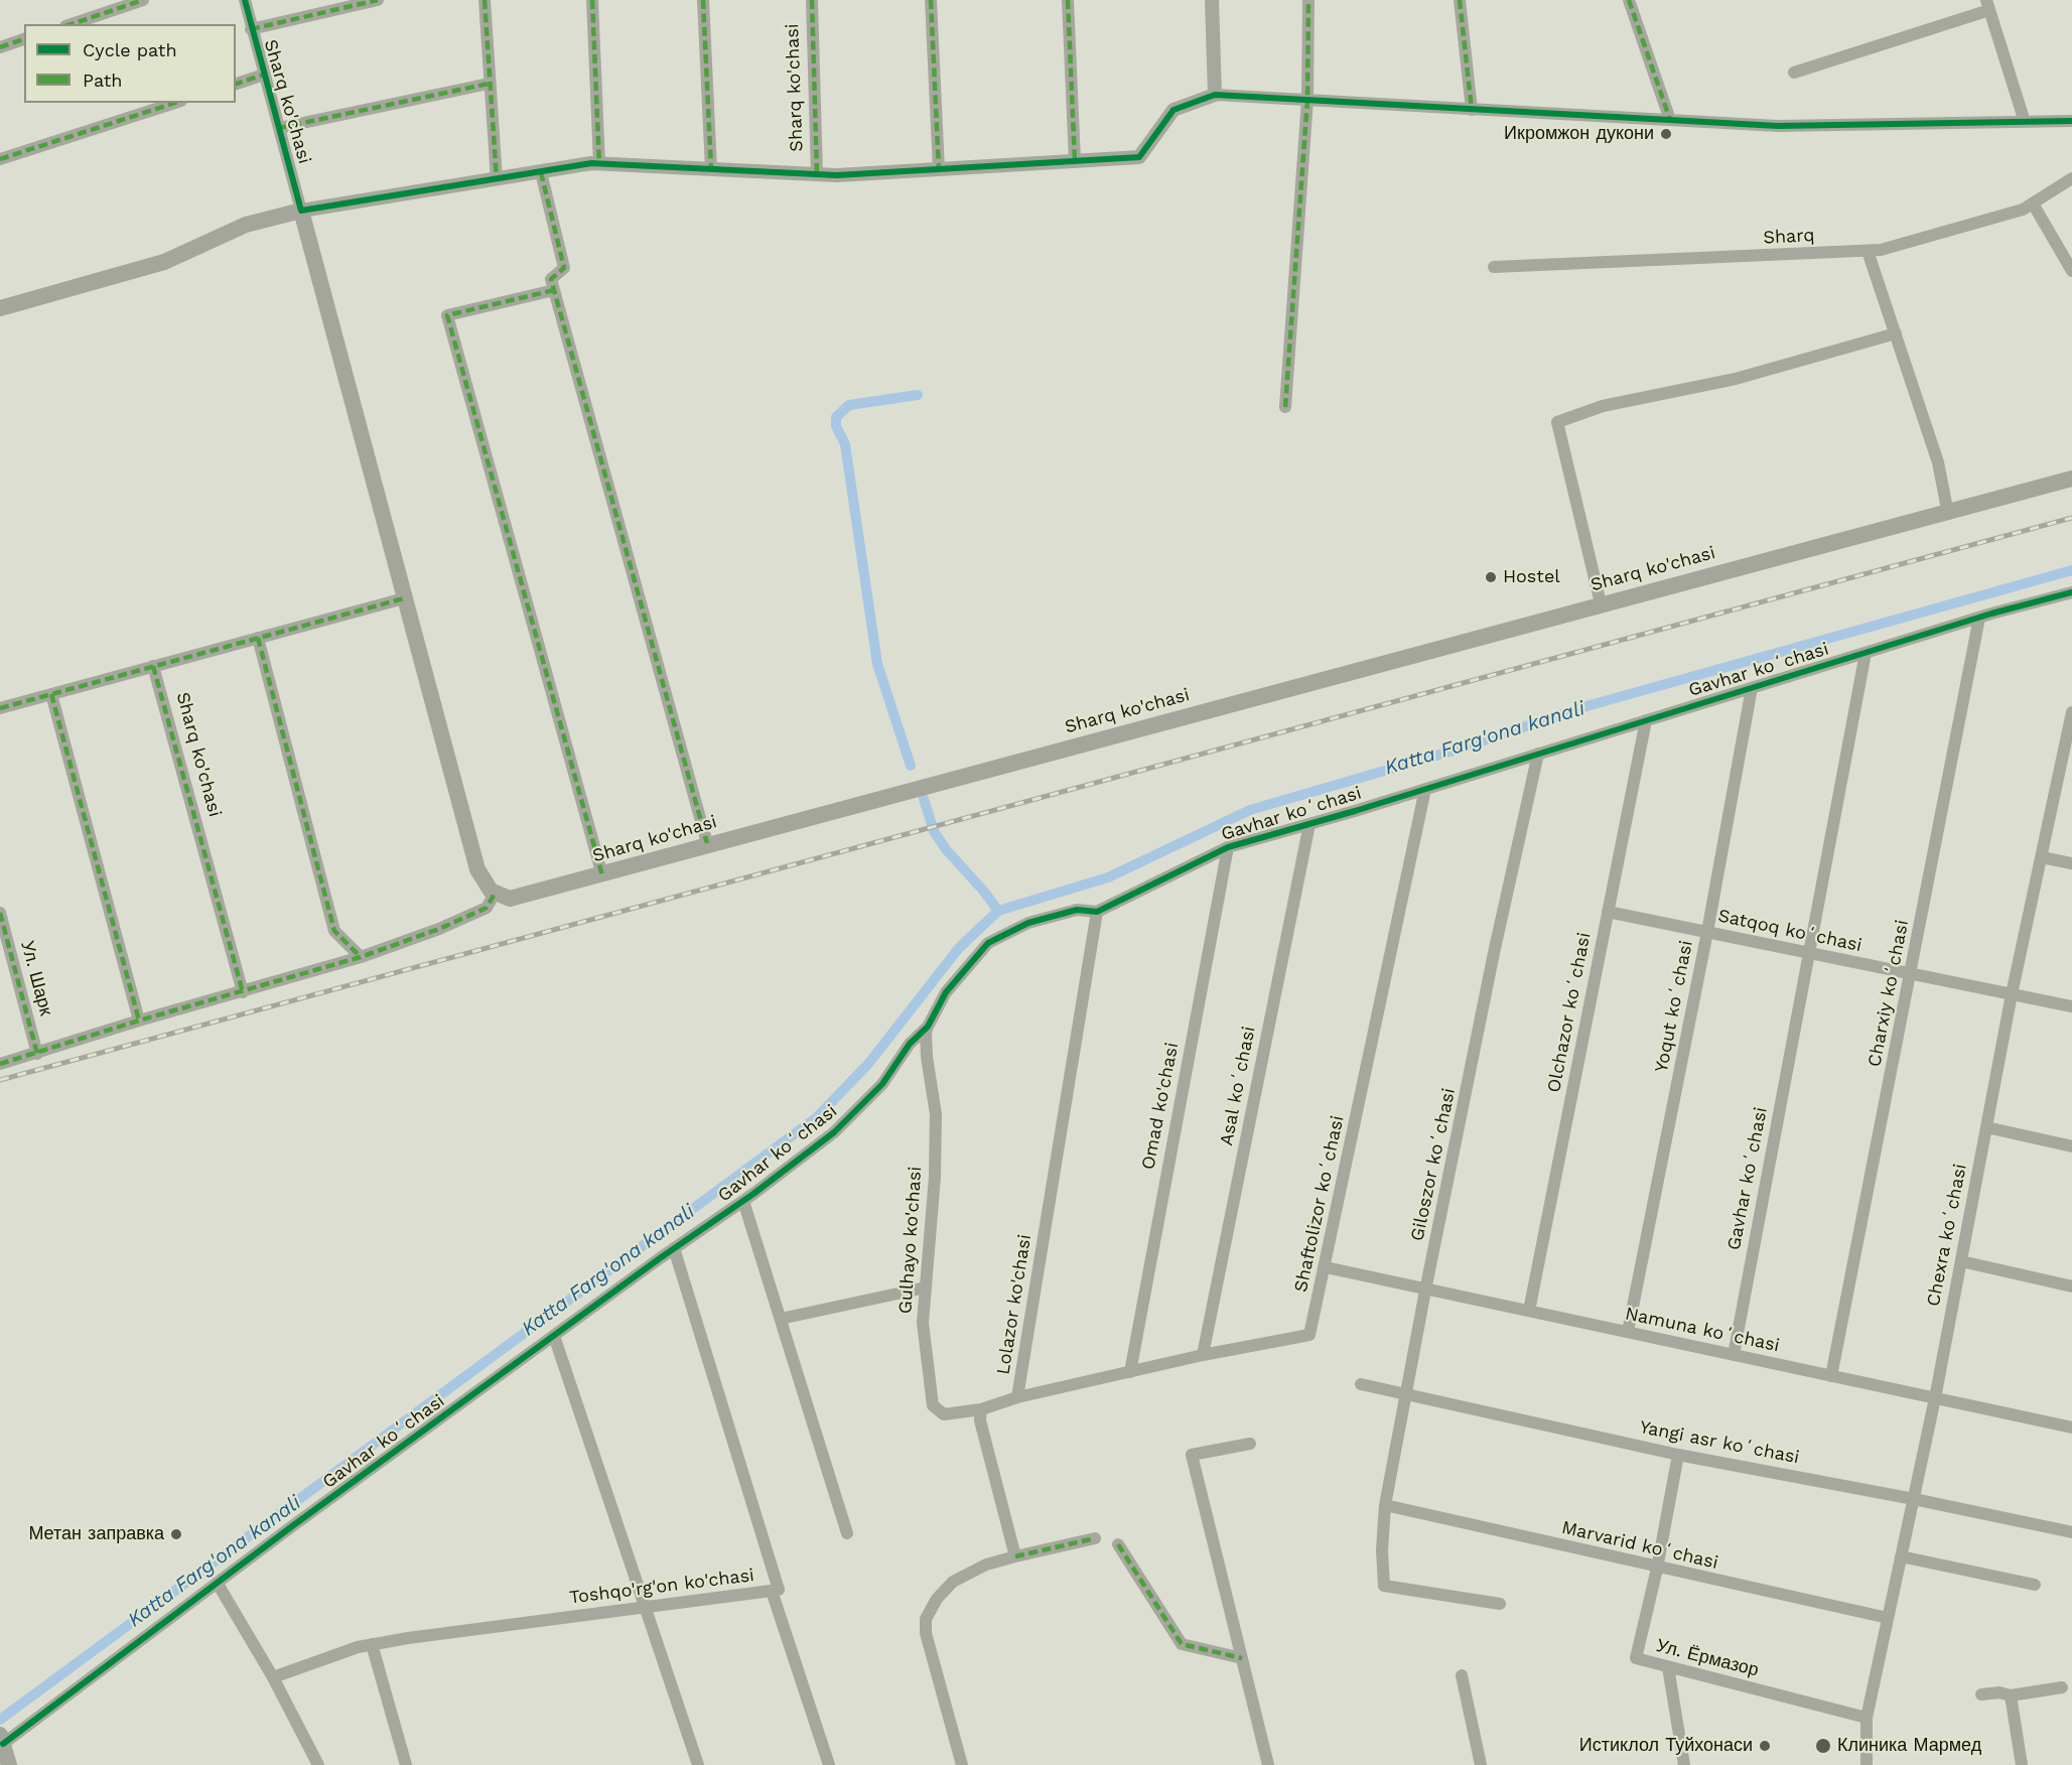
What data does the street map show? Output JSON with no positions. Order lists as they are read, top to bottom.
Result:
{
  "streets": {
    "main road": ["Sharq ko'chasi"],
    "street": [
      "Sharq",
      "Gavhar koʻchasi",
      "Satqoq koʻchasi",
      "Ул. Шарк",
      "Charxiy koʻchasi",
      "Yoqut koʻchasi",
      "Olchazor koʻchasi",
      "Asal koʻchasi",
      "Omad ko'chasi",
      "Giloszor koʻchasi",
      "Shaftolizor koʻchasi",
      "Chexra koʻchasi",
      "Gulhayo ko'chasi",
      "Lolazor ko'chasi",
      "Namuna koʻchasi",
      "Yangi asr koʻchasi",
      "Marvarid koʻchasi",
      "Toshqo'rg'on ko'chasi",
      "Ул. Ёрмазор"
    ]
  },
  "crossings": [
    ["Gavhar koʻchasi", "Satqoq koʻchasi"],
    ["Gavhar koʻchasi", "Charxiy koʻchasi"],
    ["Gavhar koʻchasi", "Yoqut koʻchasi"],
    ["Gavhar koʻchasi", "Olchazor koʻchasi"],
    ["Gavhar koʻchasi", "Asal koʻchasi"],
    ["Gavhar koʻchasi", "Omad ko'chasi"],
    ["Gavhar koʻchasi", "Giloszor koʻchasi"],
    ["Gavhar koʻchasi", "Shaftolizor koʻchasi"],
    ["Gavhar koʻchasi", "Gulhayo ko'chasi"],
    ["Gavhar koʻchasi", "Lolazor ko'chasi"],
    ["Gavhar koʻchasi", "Namuna koʻchasi"],
    ["Gavhar koʻchasi", "Toshqo'rg'on ko'chasi"],
    ["Satqoq koʻchasi", "Charxiy koʻchasi"],
    ["Satqoq koʻchasi", "Yoqut koʻchasi"],
    ["Satqoq koʻchasi", "Olchazor koʻchasi"],
    ["Satqoq koʻchasi", "Chexra koʻchasi"],
    ["Charxiy koʻchasi", "Namuna koʻchasi"],
    ["Yoqut koʻchasi", "Namuna koʻchasi"],
    ["Olchazor koʻchasi", "Namuna koʻchasi"],
    ["Asal koʻchasi", "Shaftolizor koʻchasi"],
    ["Omad ko'chasi", "Shaftolizor koʻchasi"],
    ["Giloszor koʻchasi", "Namuna koʻchasi"],
    ["Giloszor koʻchasi", "Yangi asr koʻchasi"],
    ["Giloszor koʻchasi", "Marvarid koʻchasi"],
    ["Shaftolizor koʻchasi", "Lolazor ko'chasi"],
    ["Shaftolizor koʻchasi", "Namuna koʻchasi"],
    ["Chexra koʻchasi", "Namuna koʻchasi"],
    ["Chexra koʻchasi", "Yangi asr koʻchasi"],
    ["Chexra koʻchasi", "Marvarid koʻchasi"],
    ["Chexra koʻchasi", "Ул. Ёрмазор"],
    ["Gulhayo ko'chasi", "Lolazor ko'chasi"],
    ["Yangi asr koʻchasi", "Ул. Ёрмазор"],
    ["Marvarid koʻchasi", "Ул. Ёрмазор"]
  ],
  "water": ["Katta Farg'ona kanali"],
  "places": [
    "Икромжон дукони",
    "Hostel",
    "Метан заправка",
    "Истиклол Туйхонаси",
    "Клиника Мармед"
  ],
  "legend": ["Cycle path", "Path"]
}
